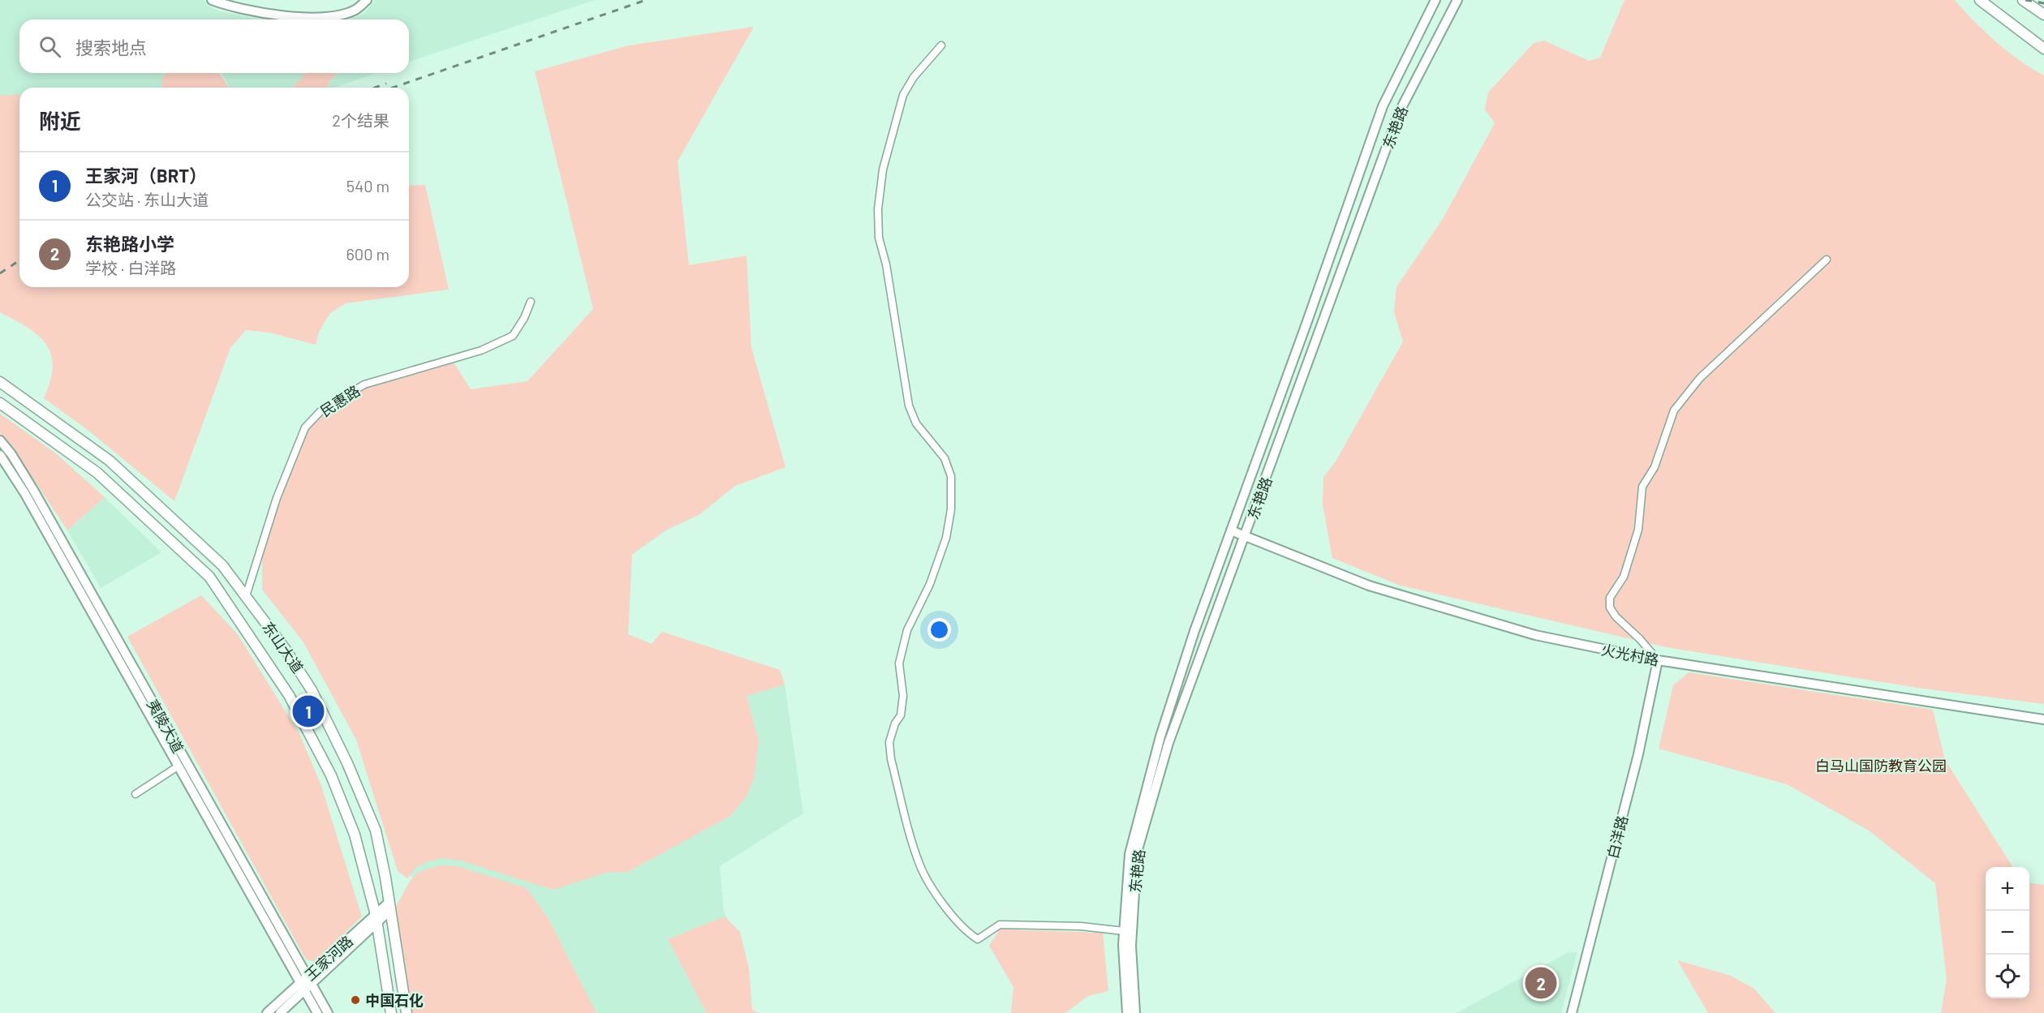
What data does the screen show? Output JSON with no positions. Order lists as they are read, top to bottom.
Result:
{
  "streets": {
    "main road": [
      "东艳路",
      "东山大道",
      "火光村路",
      "夷陵大道",
      "白洋路",
      "王家河路"
    ],
    "street": ["民惠路"]
  },
  "crossings": [
    ["东艳路", "火光村路"],
    ["民惠路", "东山大道"],
    ["东山大道", "王家河路"],
    ["火光村路", "白洋路"],
    ["夷陵大道", "王家河路"]
  ],
  "parks": ["白马山国防教育公园"],
  "places": ["中国石化"],
  "page": {
    "search": "搜索地点",
    "heading": ["附近", "2个结果"],
    "list": [
      {
        "mark": "1",
        "name": "王家河（BRT）",
        "note": "公交站 · 东山大道",
        "value": "540 m"
      },
      {
        "mark": "2",
        "name": "东艳路小学",
        "note": "学校 · 白洋路",
        "value": "600 m"
      }
    ],
    "pins": ["1", "2"],
    "map_buttons": ["+", "−"]
  }
}
